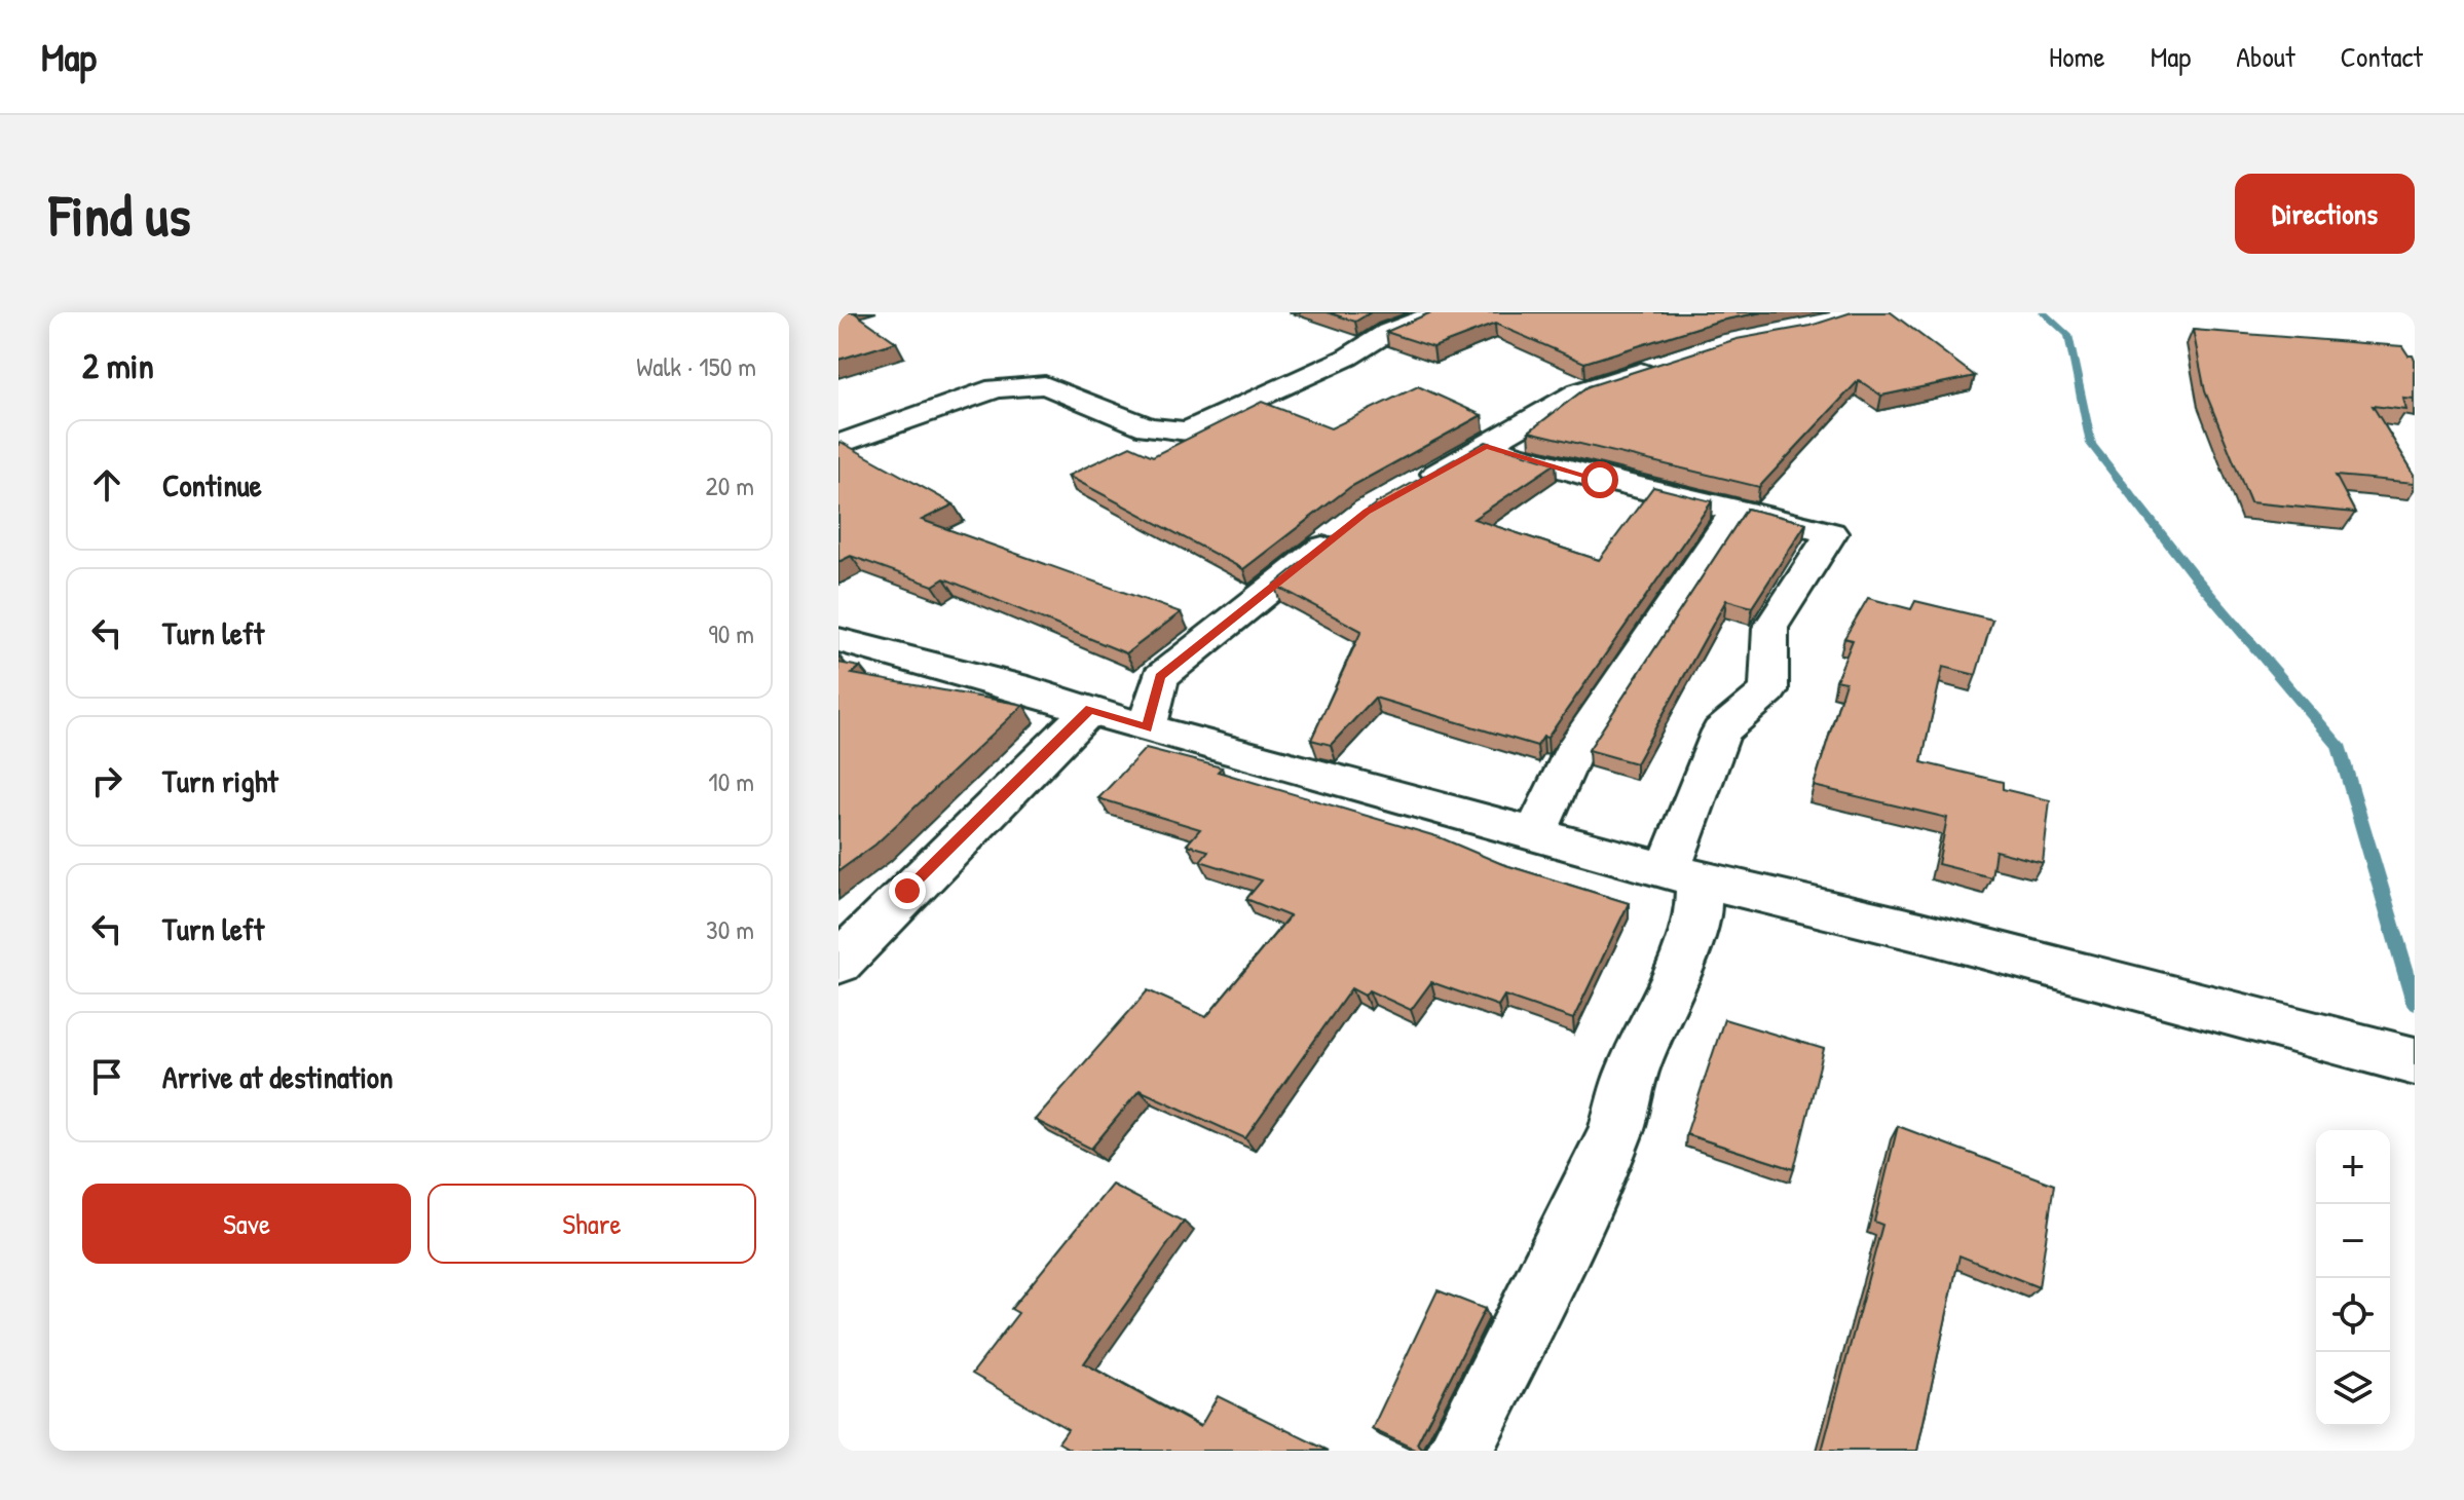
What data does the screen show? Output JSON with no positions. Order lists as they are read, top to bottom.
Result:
{
  "page": {
    "header": "Map",
    "nav": [
      "Home",
      "Map",
      "About",
      "Contact"
    ],
    "buttons": [
      "Directions",
      ["Save", "Share"]
    ],
    "title": "Find us",
    "heading": ["2 min", "Walk · 150 m"],
    "list": [
      ["Continue", "20 m"],
      ["Turn left", "90 m"],
      ["Turn right", "10 m"],
      ["Turn left", "30 m"],
      "Arrive at destination"
    ],
    "map_buttons": ["+", "−"]
  }
}
